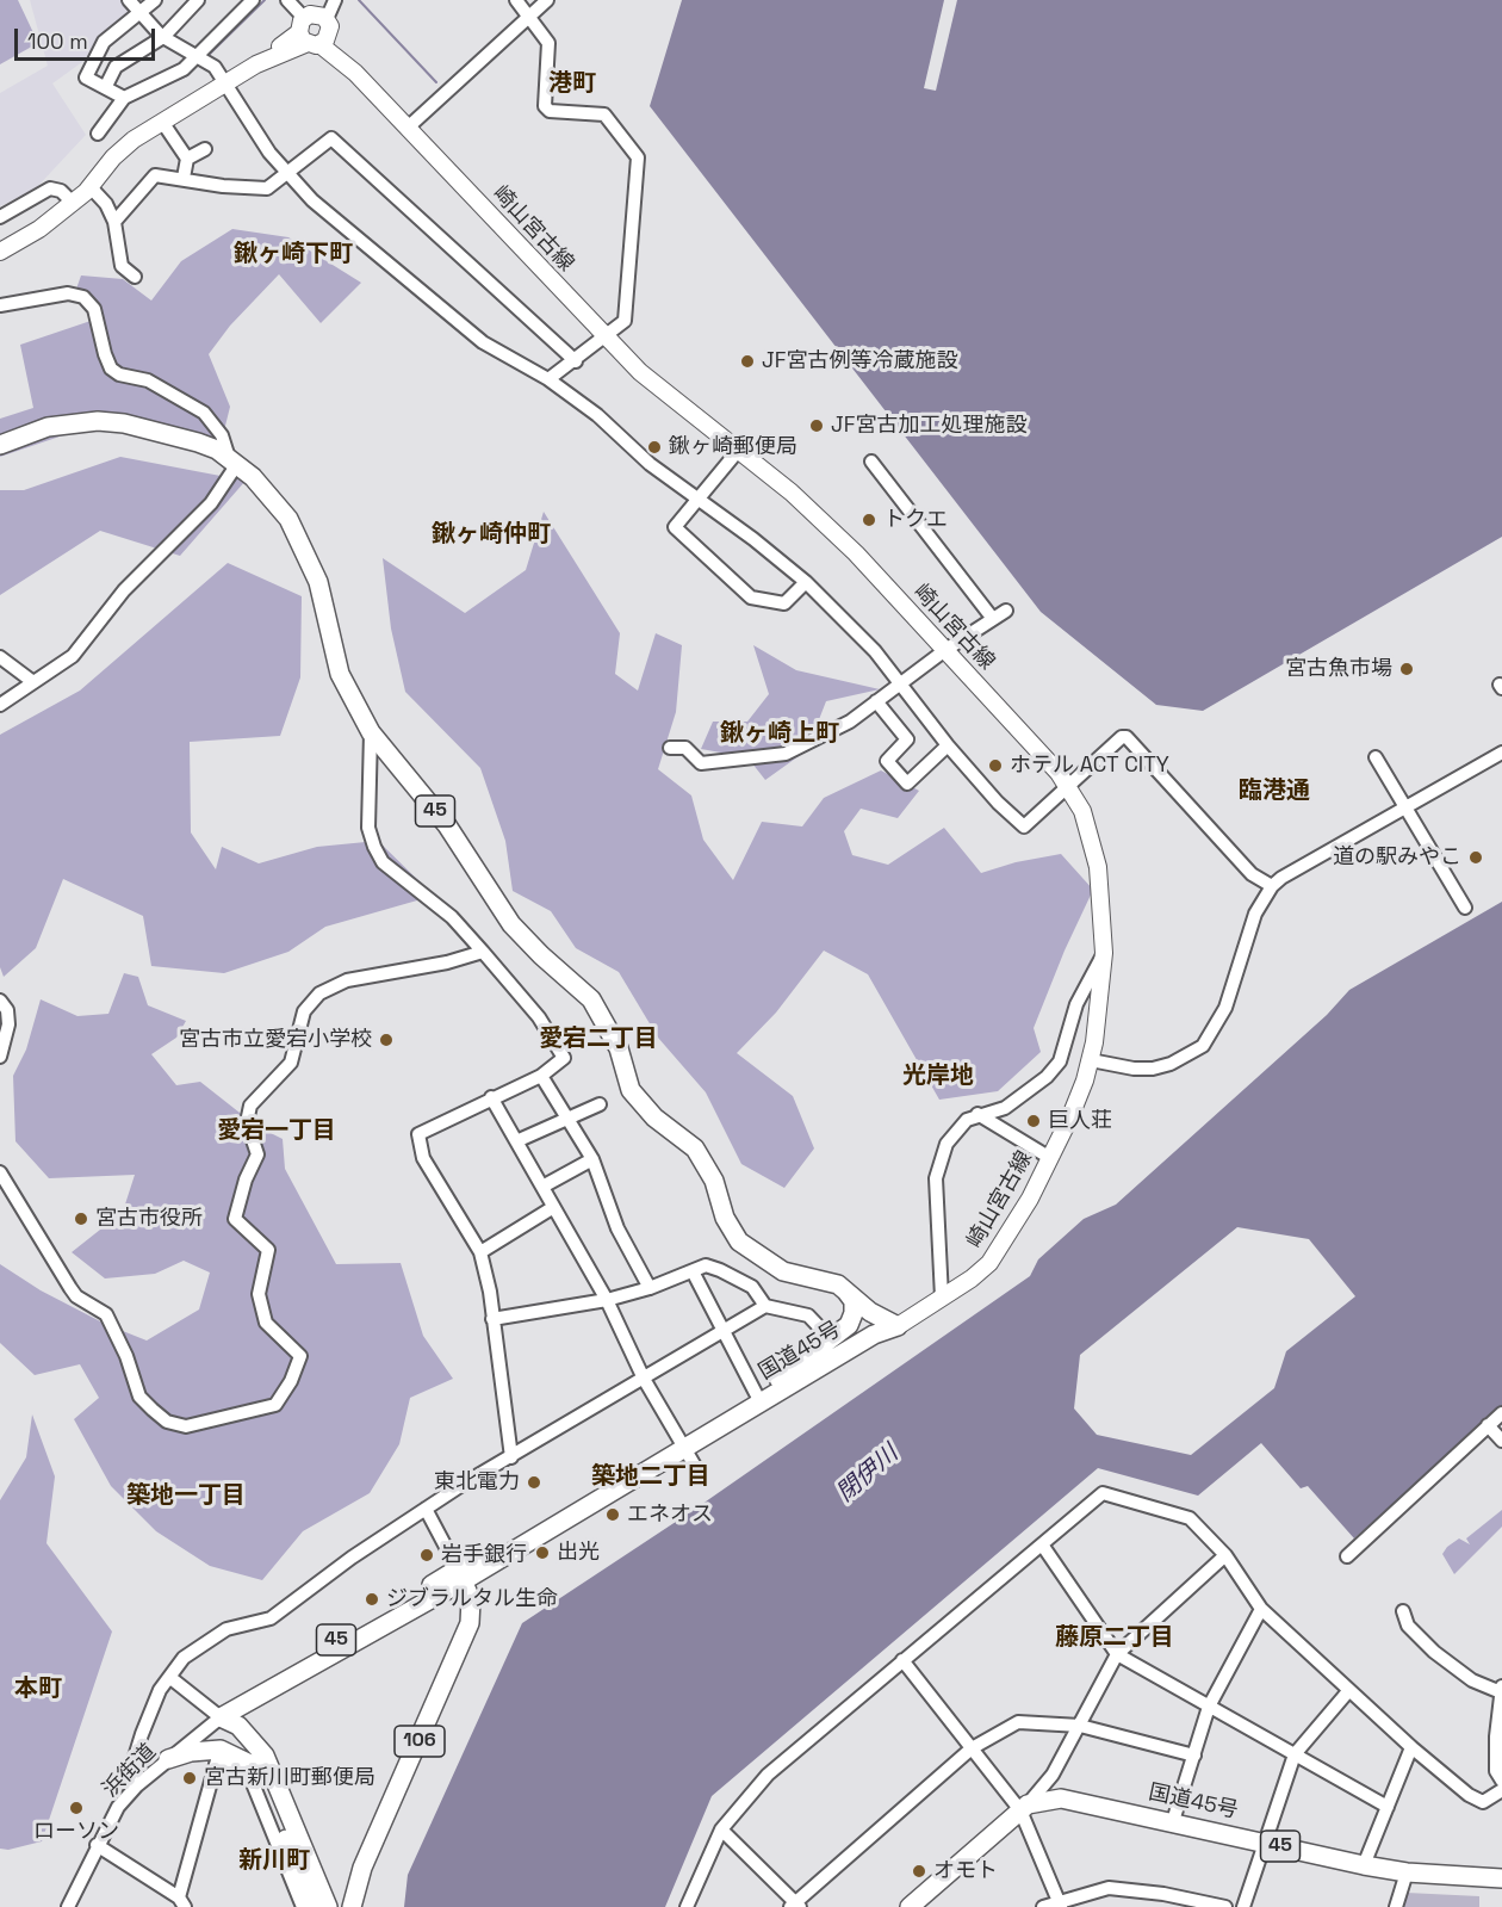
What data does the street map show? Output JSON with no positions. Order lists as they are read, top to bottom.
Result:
{
  "streets": {
    "highway": ["45", "国道45号", "106"],
    "main road": ["崎山宮古線"],
    "street": ["浜街道"]
  },
  "crossings": [
    ["崎山宮古線", "45"],
    ["45", "国道45号"],
    ["国道45号", "106"],
    ["国道45号", "浜街道"]
  ],
  "districts": [
    "港町",
    "鍬ヶ崎下町",
    "鍬ヶ崎仲町",
    "鍬ヶ崎上町",
    "臨港通",
    "愛宕二丁目",
    "光岸地",
    "愛宕一丁目",
    "築地二丁目",
    "築地一丁目",
    "藤原二丁目",
    "本町",
    "新川町"
  ],
  "water": ["閉伊川"],
  "places": [
    "JF宮古例等冷蔵施設",
    "JF宮古加工処理施設",
    "鍬ヶ崎郵便局",
    "トクエ",
    "宮古魚市場",
    "ホテル ACT CITY",
    "道の駅みやこ",
    "宮古市立愛宕小学校",
    "巨人荘",
    "宮古市役所",
    "東北電力",
    "エネオス",
    "出光",
    "岩手銀行",
    "ジブラルタル生命",
    "宮古新川町郵便局",
    "ローソン",
    "オモト"
  ],
  "scale_bar": "100 m"
}
